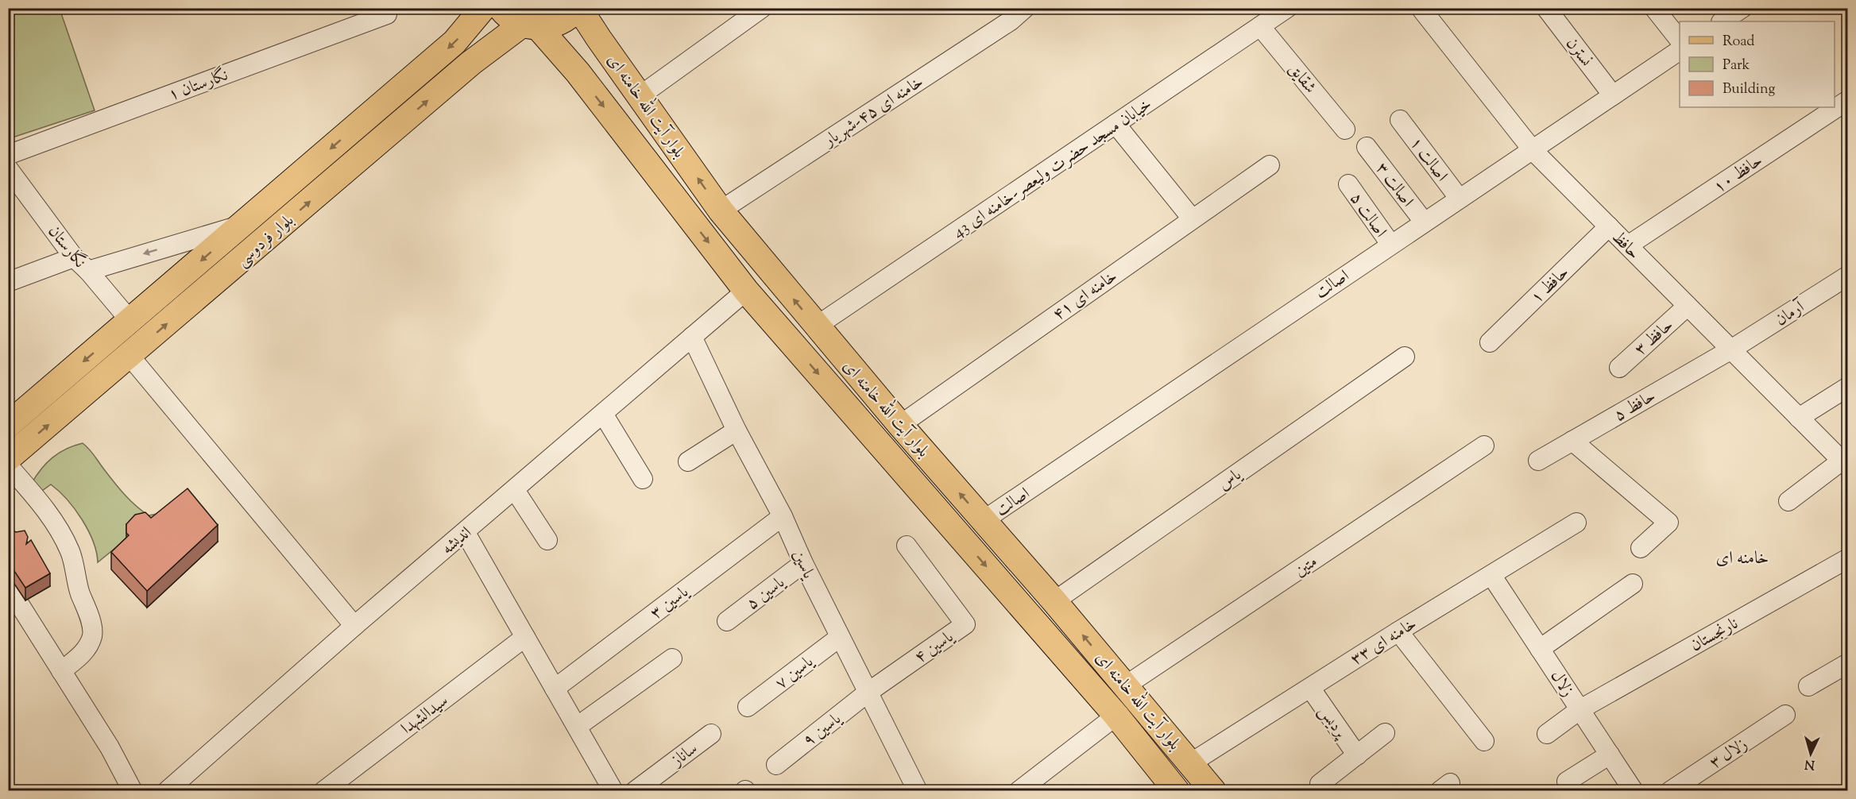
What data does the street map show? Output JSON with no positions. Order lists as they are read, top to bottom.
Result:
{
  "streets": {
    "main road": ["بلوار آیت الله خامنه ای", "بلوار فردوسی"],
    "street": [
      "نسترن",
      "شقایق",
      "نگارستان ۱",
      "خامنه ای ۴۵-شهریار",
      "اصالت ۱",
      "خیابان مسجد حضرت ولیعصر-خامنه ای 43",
      "حافظ ۱۰",
      "اصالت ۳",
      "اصالت ۵",
      "حافظ",
      "نگارستان",
      "اصالت",
      "حافظ ۱",
      "خامنه ای ۴۱",
      "آرمان",
      "حافظ ۳",
      "حافظ ۵",
      "یاس",
      "اندیشه",
      "یاسین",
      "متین",
      "یاسین ۵",
      "یاسین ۳",
      "نارنجستان",
      "خامنه ای ۳۳",
      "یاسین ۴",
      "یاسین ۷",
      "زلال",
      "سیدالشهدا",
      "پردیس",
      "یاسین ۹",
      "۳ زلال",
      "ساناز"
    ]
  },
  "crossings": [
    ["نسترن", "اصالت"],
    ["شقایق", "خیابان مسجد حضرت ولیعصر-خامنه ای 43"],
    ["بلوار آیت الله خامنه ای", "خامنه ای ۴۵-شهریار"],
    ["بلوار آیت الله خامنه ای", "خیابان مسجد حضرت ولیعصر-خامنه ای 43"],
    ["بلوار آیت الله خامنه ای", "بلوار فردوسی"],
    ["بلوار آیت الله خامنه ای", "اصالت"],
    ["بلوار آیت الله خامنه ای", "خامنه ای ۴۱"],
    ["بلوار آیت الله خامنه ای", "یاس"],
    ["بلوار آیت الله خامنه ای", "اندیشه"],
    ["بلوار آیت الله خامنه ای", "متین"],
    ["بلوار آیت الله خامنه ای", "خامنه ای ۳۳"],
    ["اصالت ۱", "اصالت"],
    ["حافظ ۱۰", "حافظ"],
    ["اصالت ۳", "اصالت"],
    ["اصالت ۵", "اصالت"],
    ["بلوار فردوسی", "نگارستان"],
    ["حافظ", "اصالت"],
    ["حافظ", "حافظ ۱"],
    ["حافظ", "آرمان"],
    ["حافظ", "حافظ ۳"],
    ["حافظ", "حافظ ۵"],
    ["آرمان", "حافظ ۵"],
    ["اندیشه", "یاسین"],
    ["یاسین", "یاسین ۵"],
    ["یاسین", "یاسین ۳"],
    ["یاسین", "یاسین ۴"],
    ["یاسین", "یاسین ۷"],
    ["یاسین", "یاسین ۹"],
    ["نارنجستان", "زلال"],
    ["خامنه ای ۳۳", "زلال"],
    ["خامنه ای ۳۳", "پردیس"],
    ["یاسین ۴", "یاسین ۹"]
  ],
  "districts": ["خامنه ای"],
  "legend": ["Road", "Park", "Building"],
  "north": "bottom"
}
